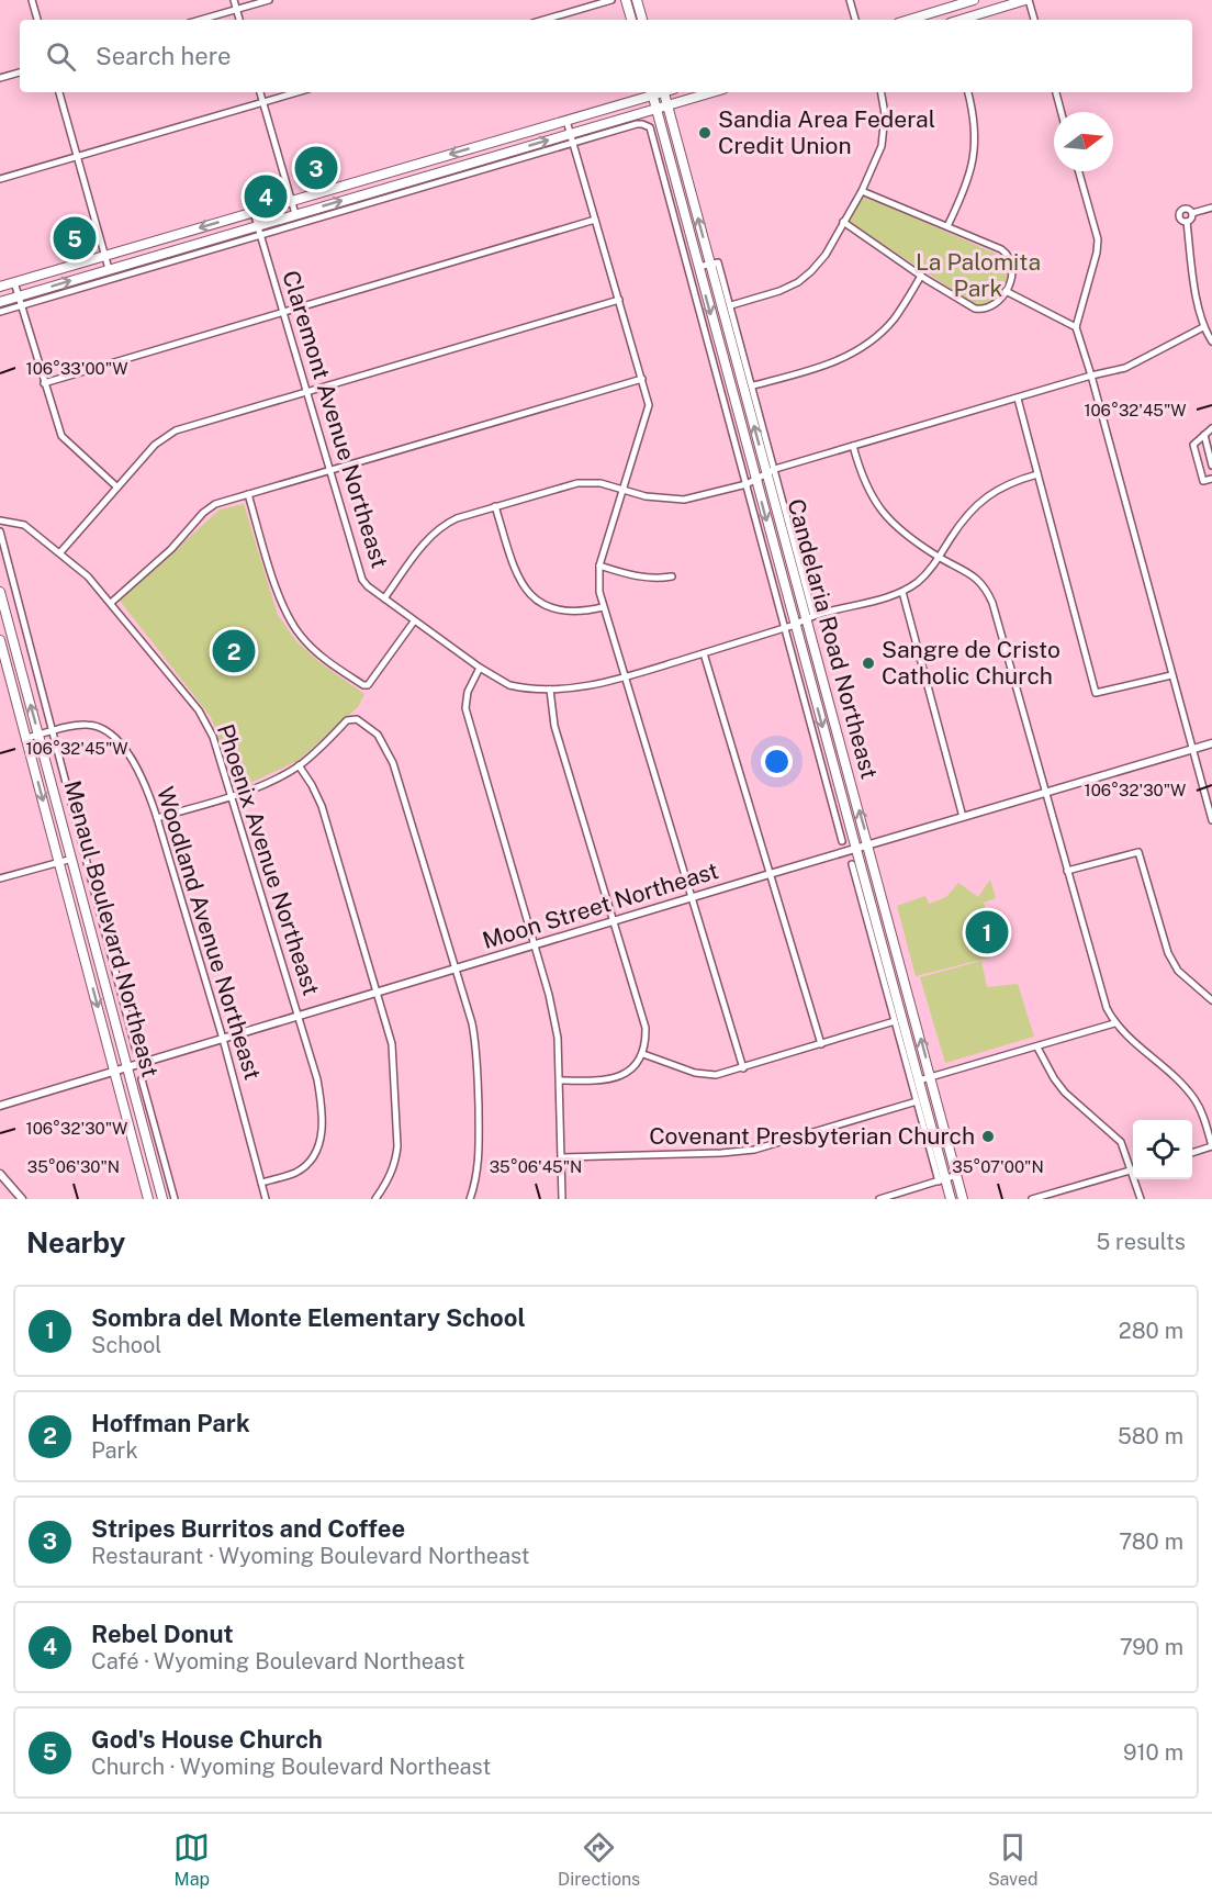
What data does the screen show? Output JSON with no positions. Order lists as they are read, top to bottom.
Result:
{
  "streets": {
    "main road": ["Candelaria Road Northeast", "Menaul Boulevard Northeast"],
    "street": [
      "Claremont Avenue Northeast",
      "Phoenix Avenue Northeast",
      "Moon Street Northeast",
      "Woodland Avenue Northeast"
    ]
  },
  "crossings": [
    ["Claremont Avenue Northeast", "Candelaria Road Northeast"],
    ["Candelaria Road Northeast", "Moon Street Northeast"],
    ["Phoenix Avenue Northeast", "Moon Street Northeast"],
    ["Phoenix Avenue Northeast", "Woodland Avenue Northeast"],
    ["Moon Street Northeast", "Menaul Boulevard Northeast"],
    ["Moon Street Northeast", "Woodland Avenue Northeast"],
    ["Menaul Boulevard Northeast", "Woodland Avenue Northeast"]
  ],
  "parks": ["La Palomita Park"],
  "places": ["Sandia Area Federal Credit Union", "Sangre de Cristo Catholic Church", "Covenant Presbyterian Church"],
  "north": "right",
  "page": {
    "search": "Search here",
    "pins": [
      "3",
      "4",
      "5",
      "2",
      "1"
    ],
    "heading": ["Nearby", "5 results"],
    "list": [
      {
        "mark": "1",
        "name": "Sombra del Monte Elementary School",
        "note": "School",
        "value": "280 m"
      },
      {
        "mark": "2",
        "name": "Hoffman Park",
        "note": "Park",
        "value": "580 m"
      },
      {
        "mark": "3",
        "name": "Stripes Burritos and Coffee",
        "note": "Restaurant · Wyoming Boulevard Northeast",
        "value": "780 m"
      },
      {
        "mark": "4",
        "name": "Rebel Donut",
        "note": "Café · Wyoming Boulevard Northeast",
        "value": "790 m"
      },
      {
        "mark": "5",
        "name": "God's House Church",
        "note": "Church · Wyoming Boulevard Northeast",
        "value": "910 m"
      }
    ],
    "nav": ["Map", "Directions", "Saved"]
  },
  "coordinates": [
    "106°33'00\"W",
    "106°32'45\"W",
    "106°32'30\"W",
    "35°06'30\"N",
    "35°06'45\"N",
    "35°07'00\"N"
  ]
}
